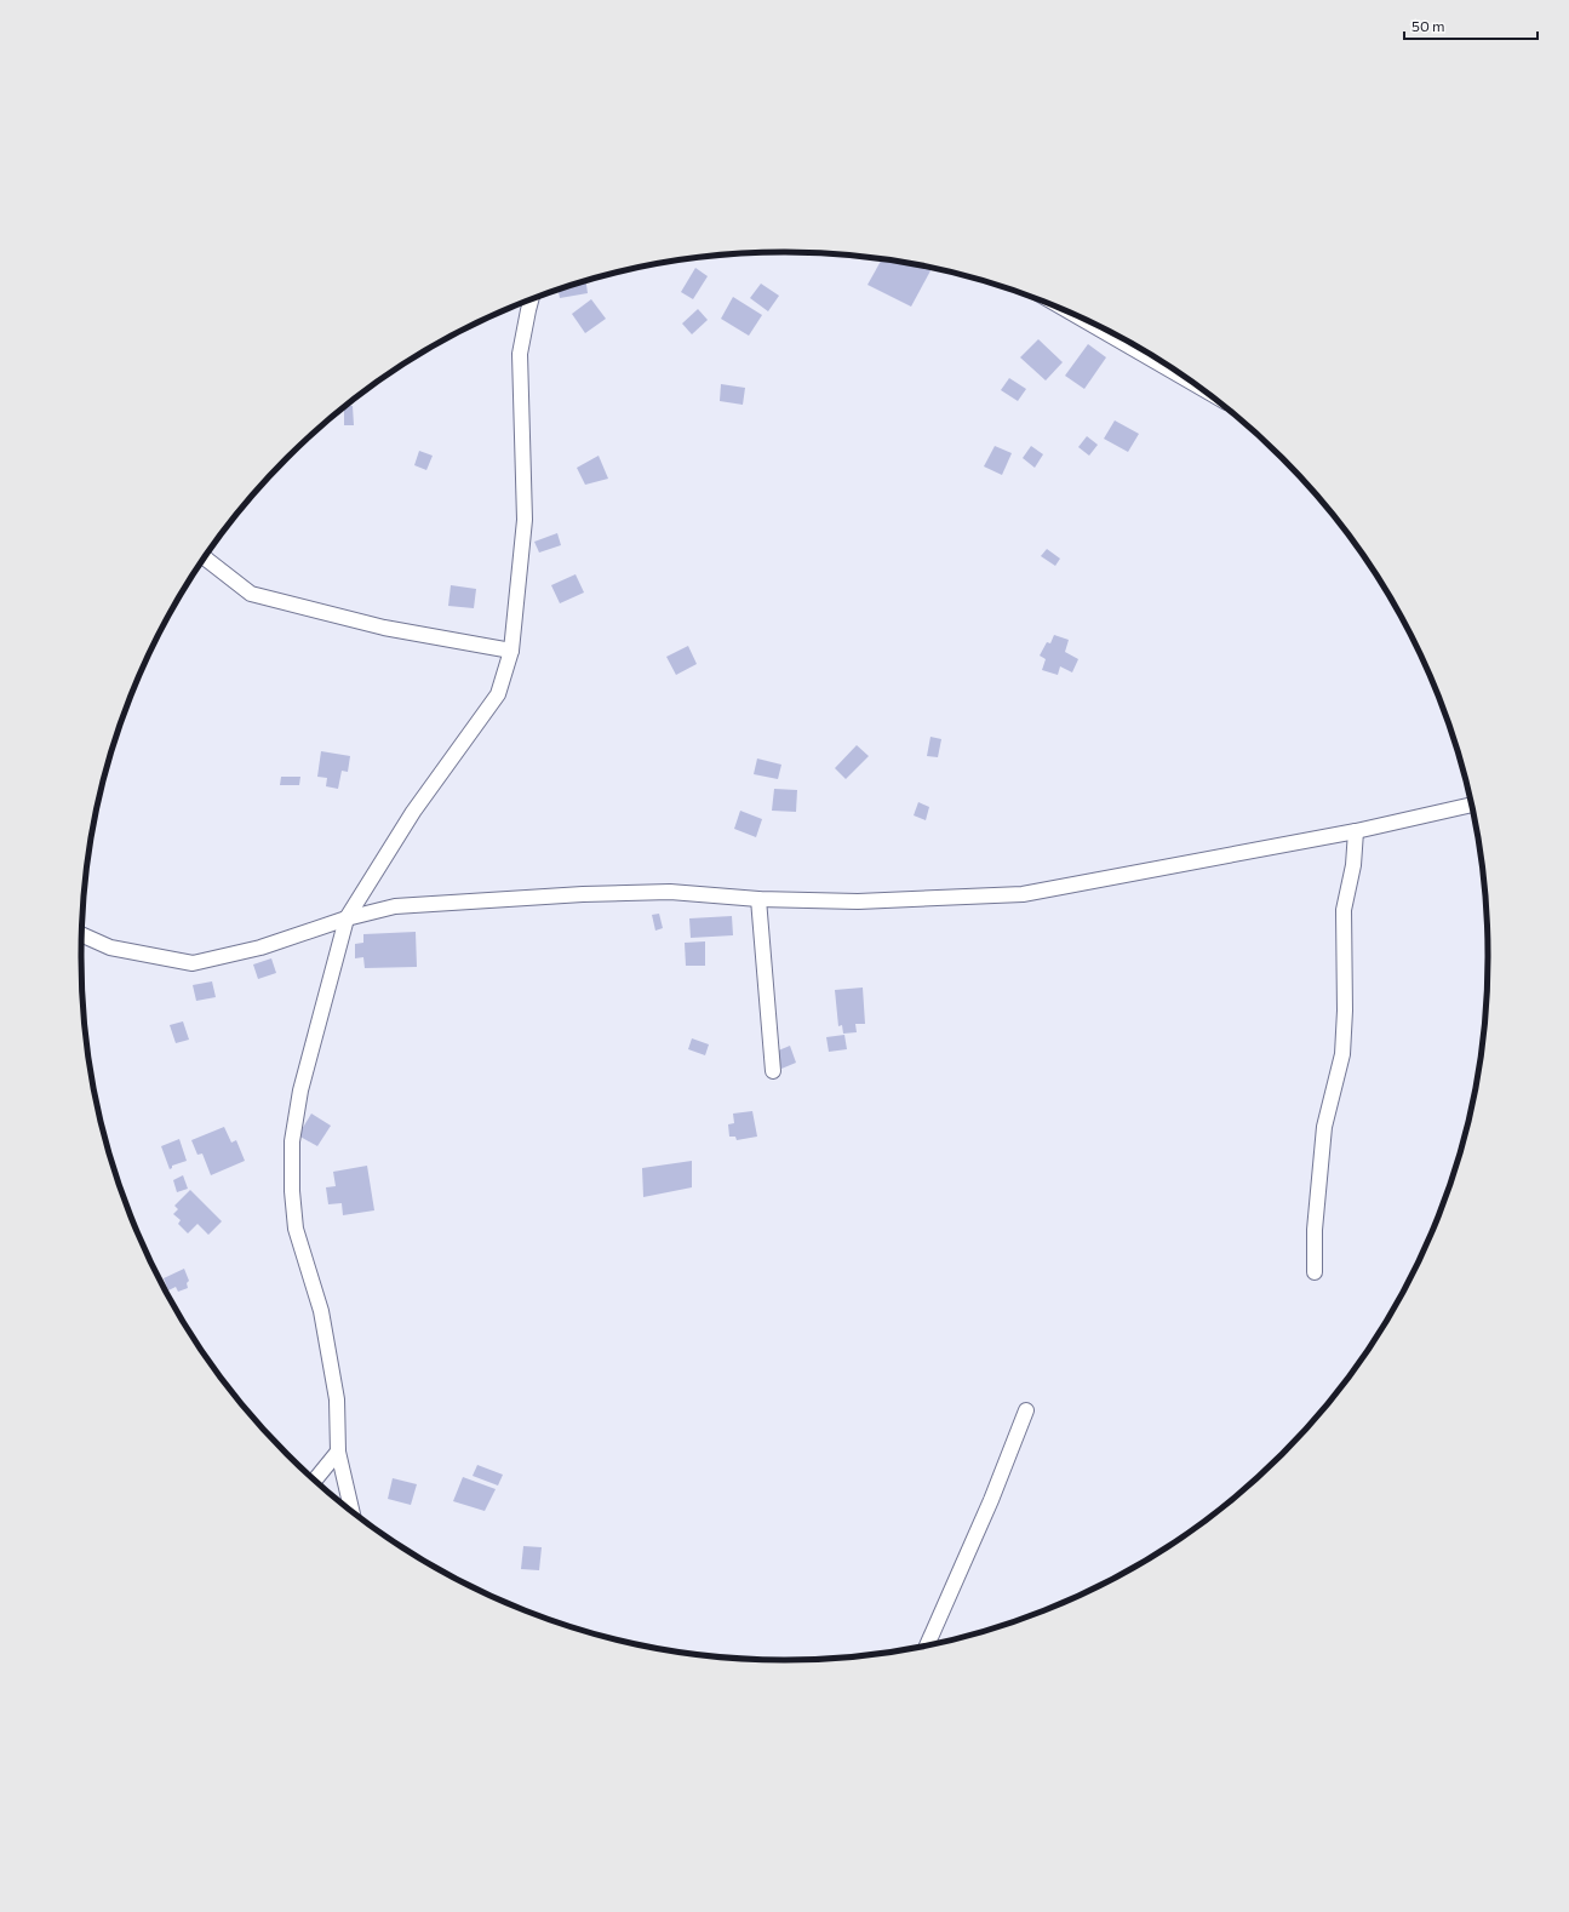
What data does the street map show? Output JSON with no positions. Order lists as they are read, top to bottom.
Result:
{
  "scale_bar": "50 m"
}
